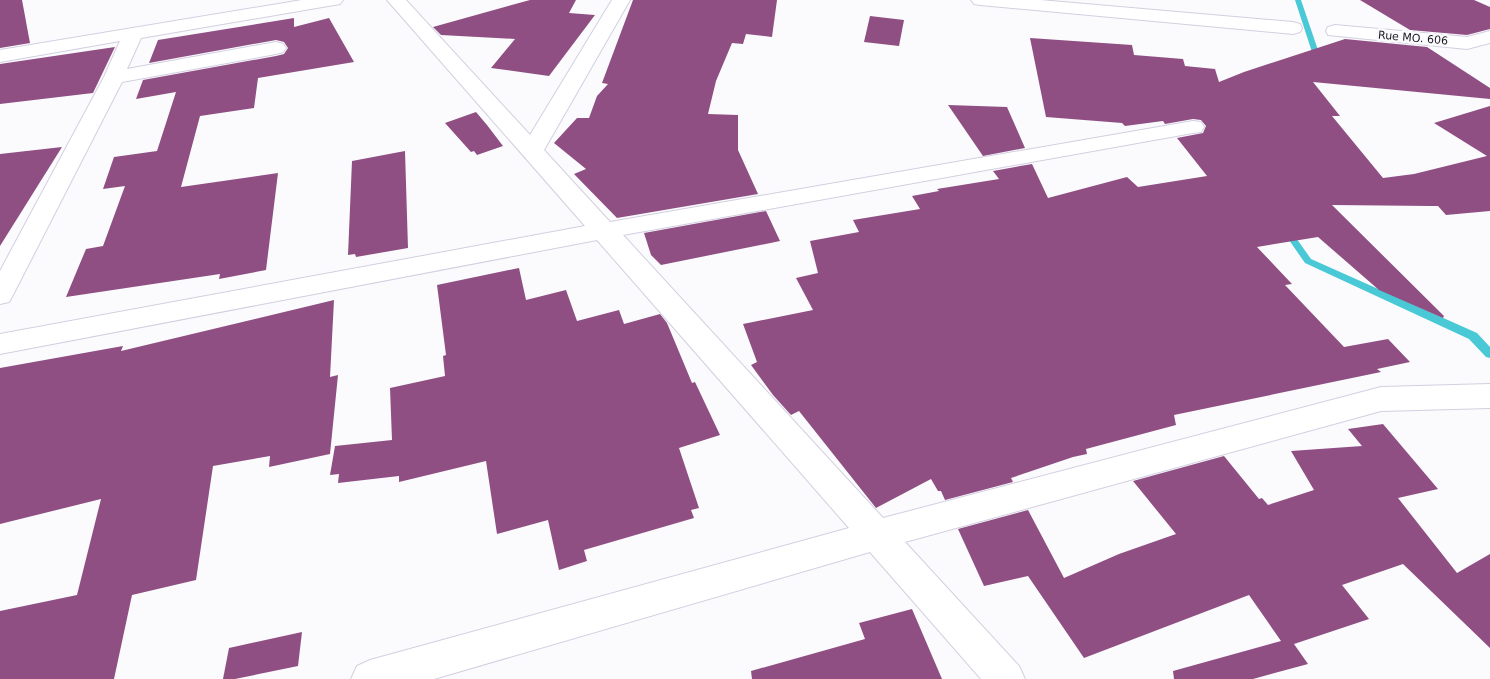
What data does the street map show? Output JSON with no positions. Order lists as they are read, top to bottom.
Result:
{
  "streets": {
    "street": ["Rue MO. 606"]
  }
}
